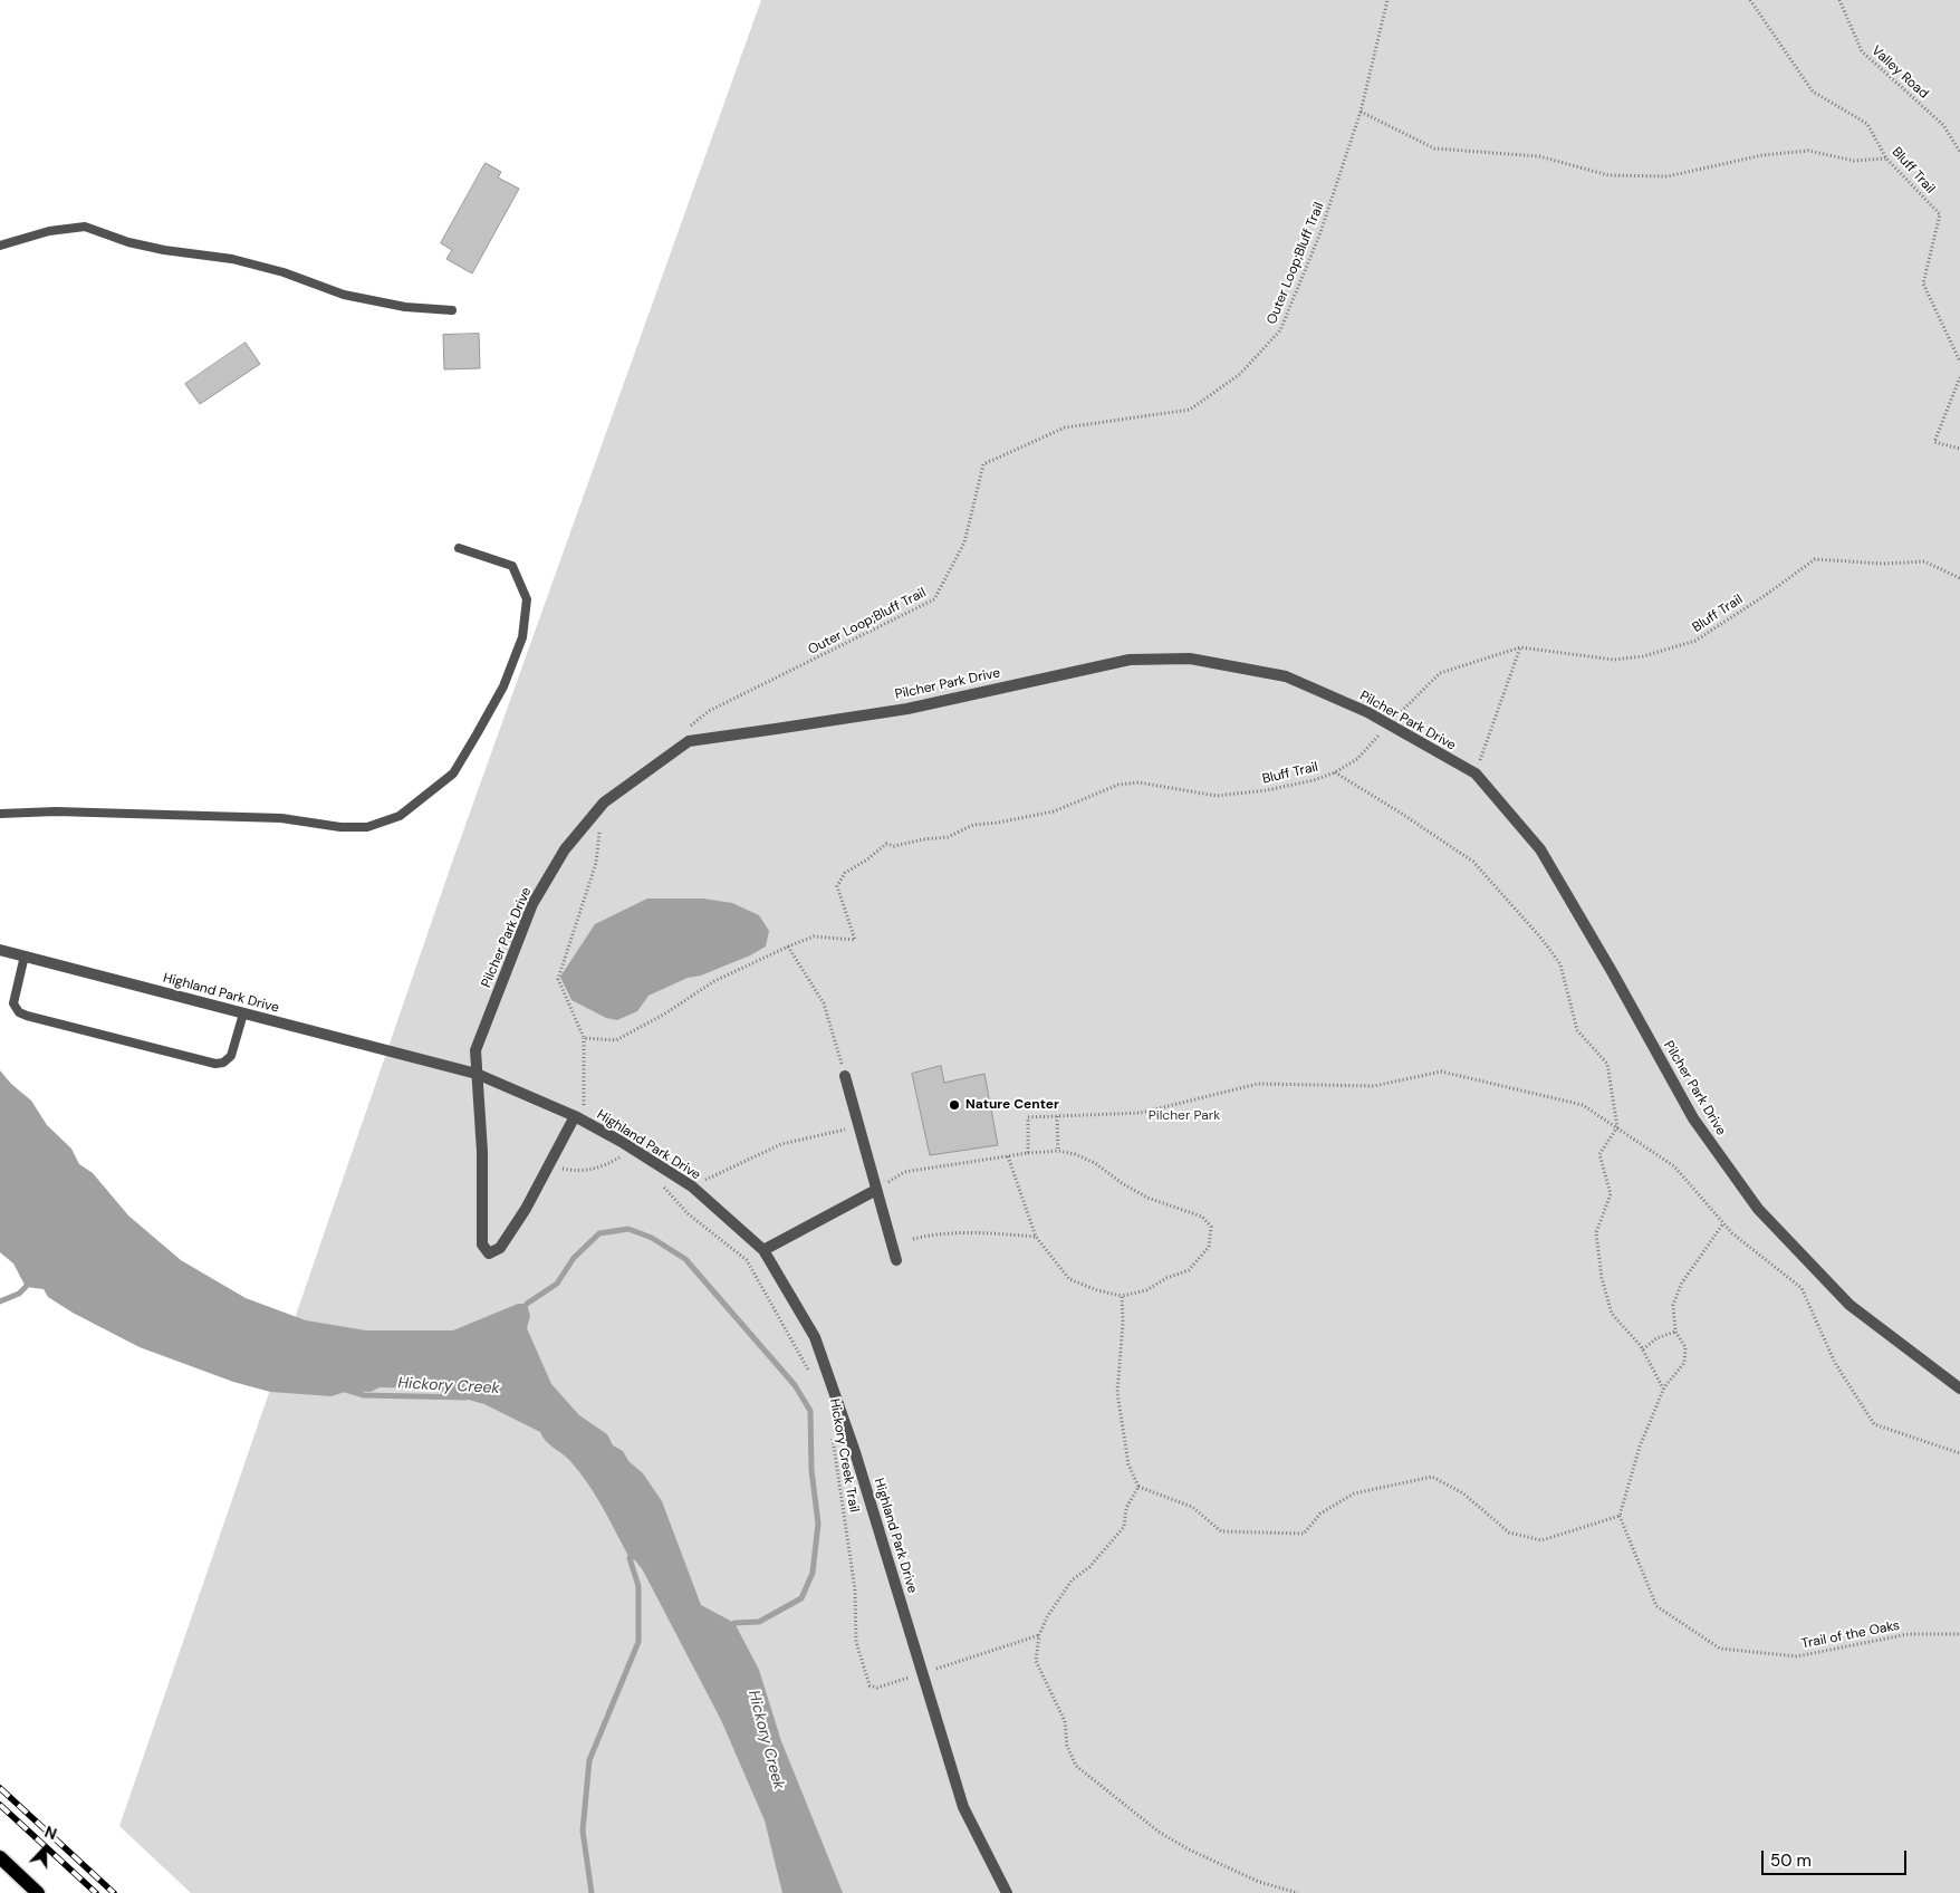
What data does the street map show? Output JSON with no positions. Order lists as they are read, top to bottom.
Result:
{
  "streets": {
    "street": ["Pilcher Park Drive", "Highland Park Drive"],
    "path": [
      "Valley Road",
      "Bluff Trail",
      "Outer Loop;Bluff Trail",
      "Hickory Creek Trail",
      "Trail of the Oaks"
    ]
  },
  "crossings": [
    ["Bluff Trail", "Pilcher Park Drive"],
    ["Pilcher Park Drive", "Highland Park Drive"],
    ["Highland Park Drive", "Hickory Creek Trail"]
  ],
  "water": ["Hickory Creek"],
  "parks": ["Pilcher Park"],
  "places": ["Nature Center"],
  "scale_bar": "50 m",
  "north": "top"
}
